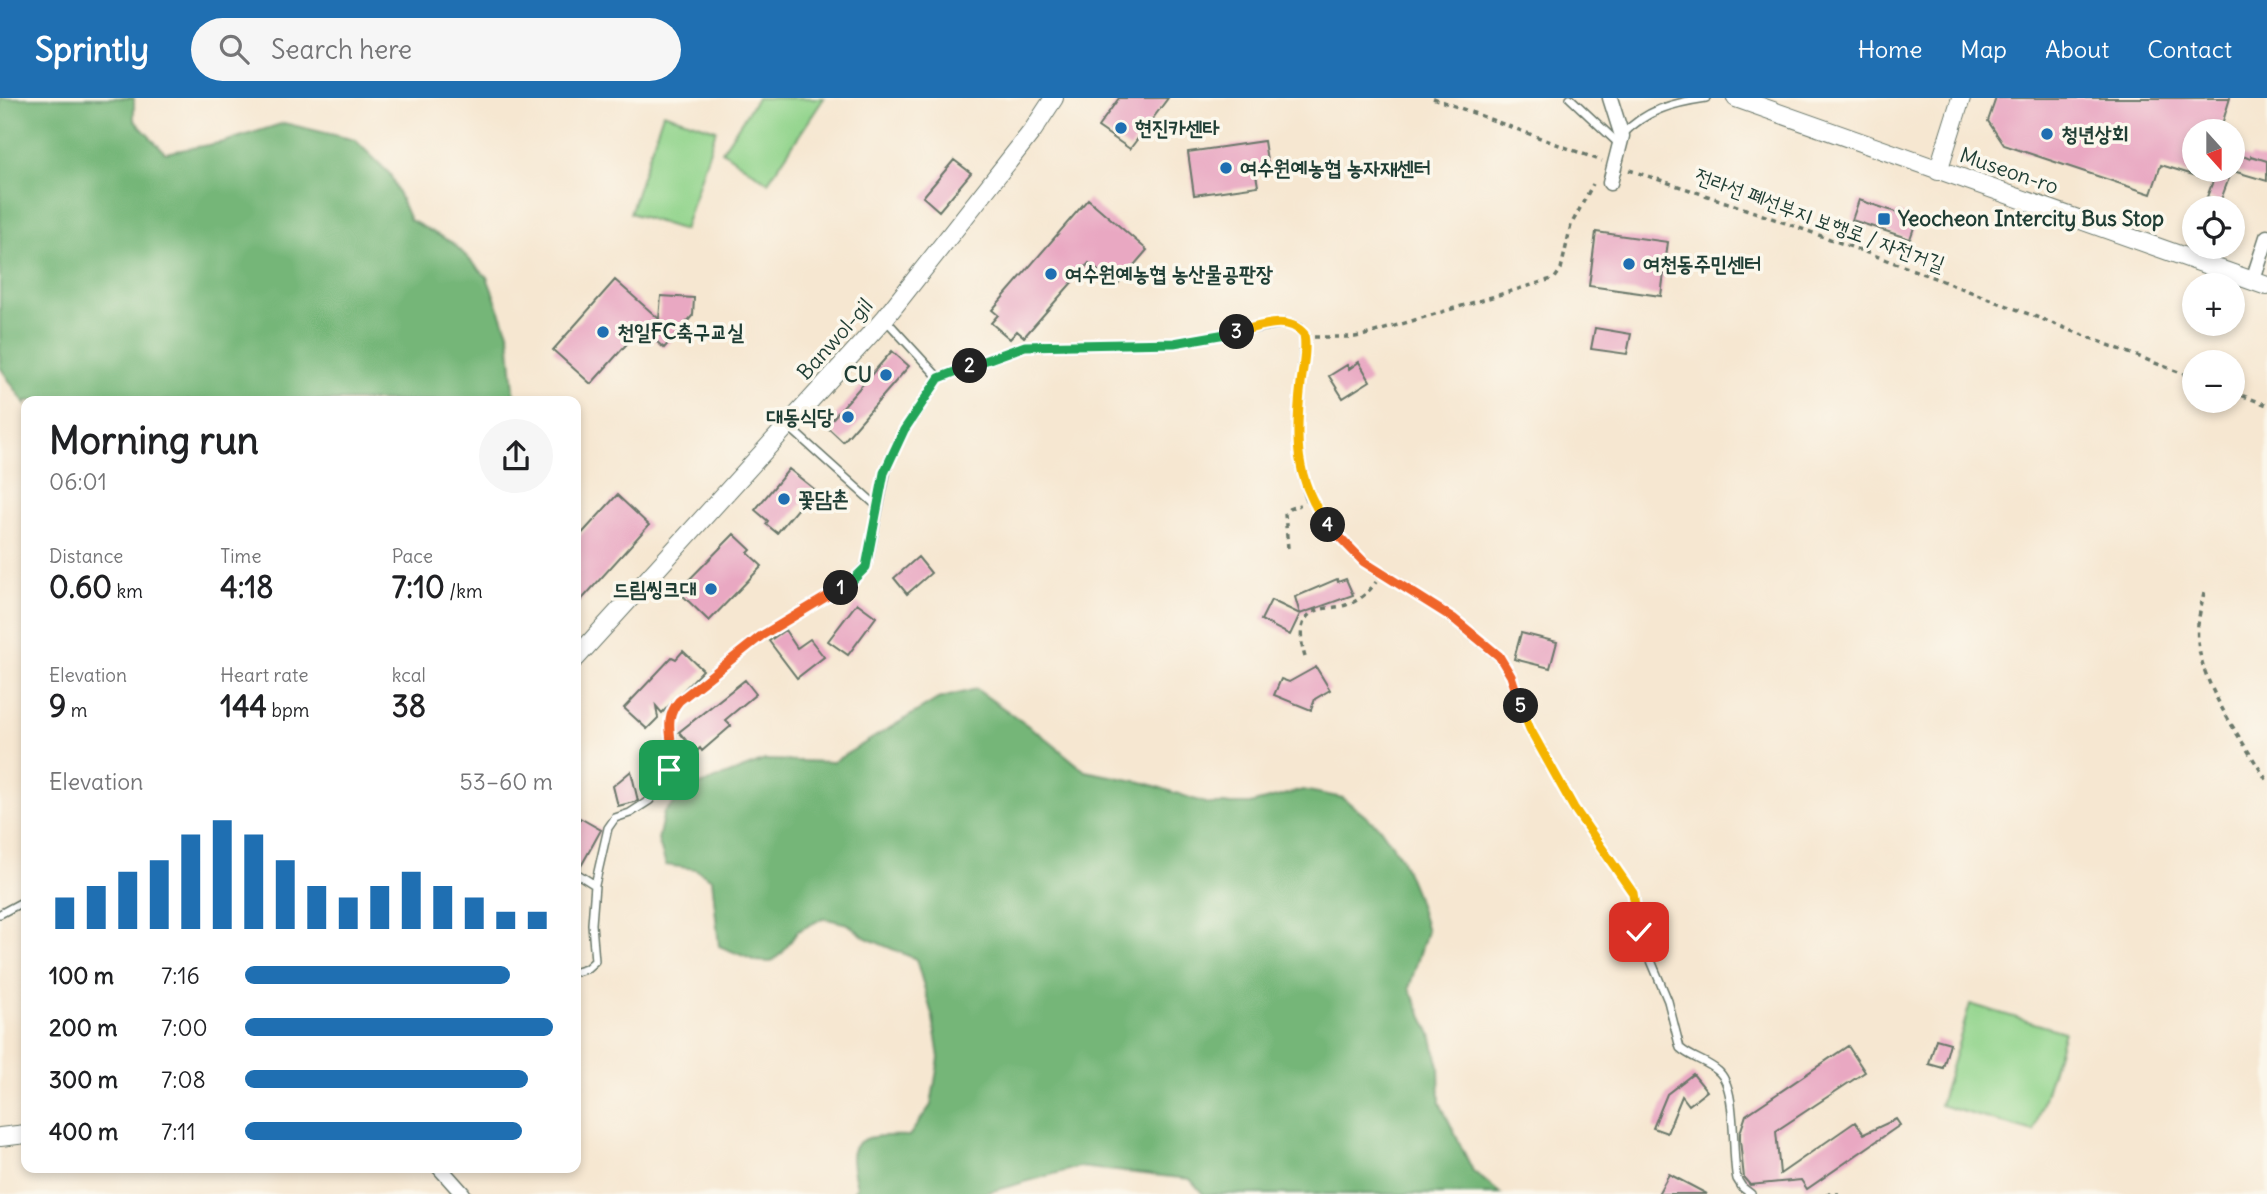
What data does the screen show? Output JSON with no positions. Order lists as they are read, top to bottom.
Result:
{
  "streets": {
    "street": ["Museon-ro", "Banwol-gil"],
    "path": ["전라선 폐선부지 보행로 / 자전거길"]
  },
  "places": {
    "other": [
      "현진카센타",
      "청년상회",
      "여수원예농협 농자재센터",
      "여천동주민센터",
      "여수원예농협 농산물공판장",
      "천일FC축구교실",
      "CU",
      "대동식당",
      "꽃담촌",
      "드림씽크대"
    ],
    "transit": ["Yeocheon Intercity Bus Stop"]
  },
  "north": "bottom",
  "page": {
    "header": "Sprintly",
    "search": "Search here",
    "nav": [
      "Home",
      "Map",
      "About",
      "Contact"
    ],
    "map_buttons": ["+", "−"],
    "pins": [
      "3",
      "2",
      "4",
      "1",
      "5"
    ],
    "heading": ["Morning run", "06:01"],
    "stats": [
      ["Distance", "0.60 km"],
      ["Time", "4:18"],
      ["Pace", "7:10 /km"],
      ["Elevation", "9 m"],
      ["Heart rate", "144 bpm"],
      ["kcal", "38"]
    ],
    "chart": ["Elevation", "53–60 m"],
    "list": [
      {
        "name": "100 m",
        "note": "7:16"
      },
      {
        "name": "200 m",
        "note": "7:00"
      },
      {
        "name": "300 m",
        "note": "7:08"
      },
      {
        "name": "400 m",
        "note": "7:11"
      }
    ]
  }
}
